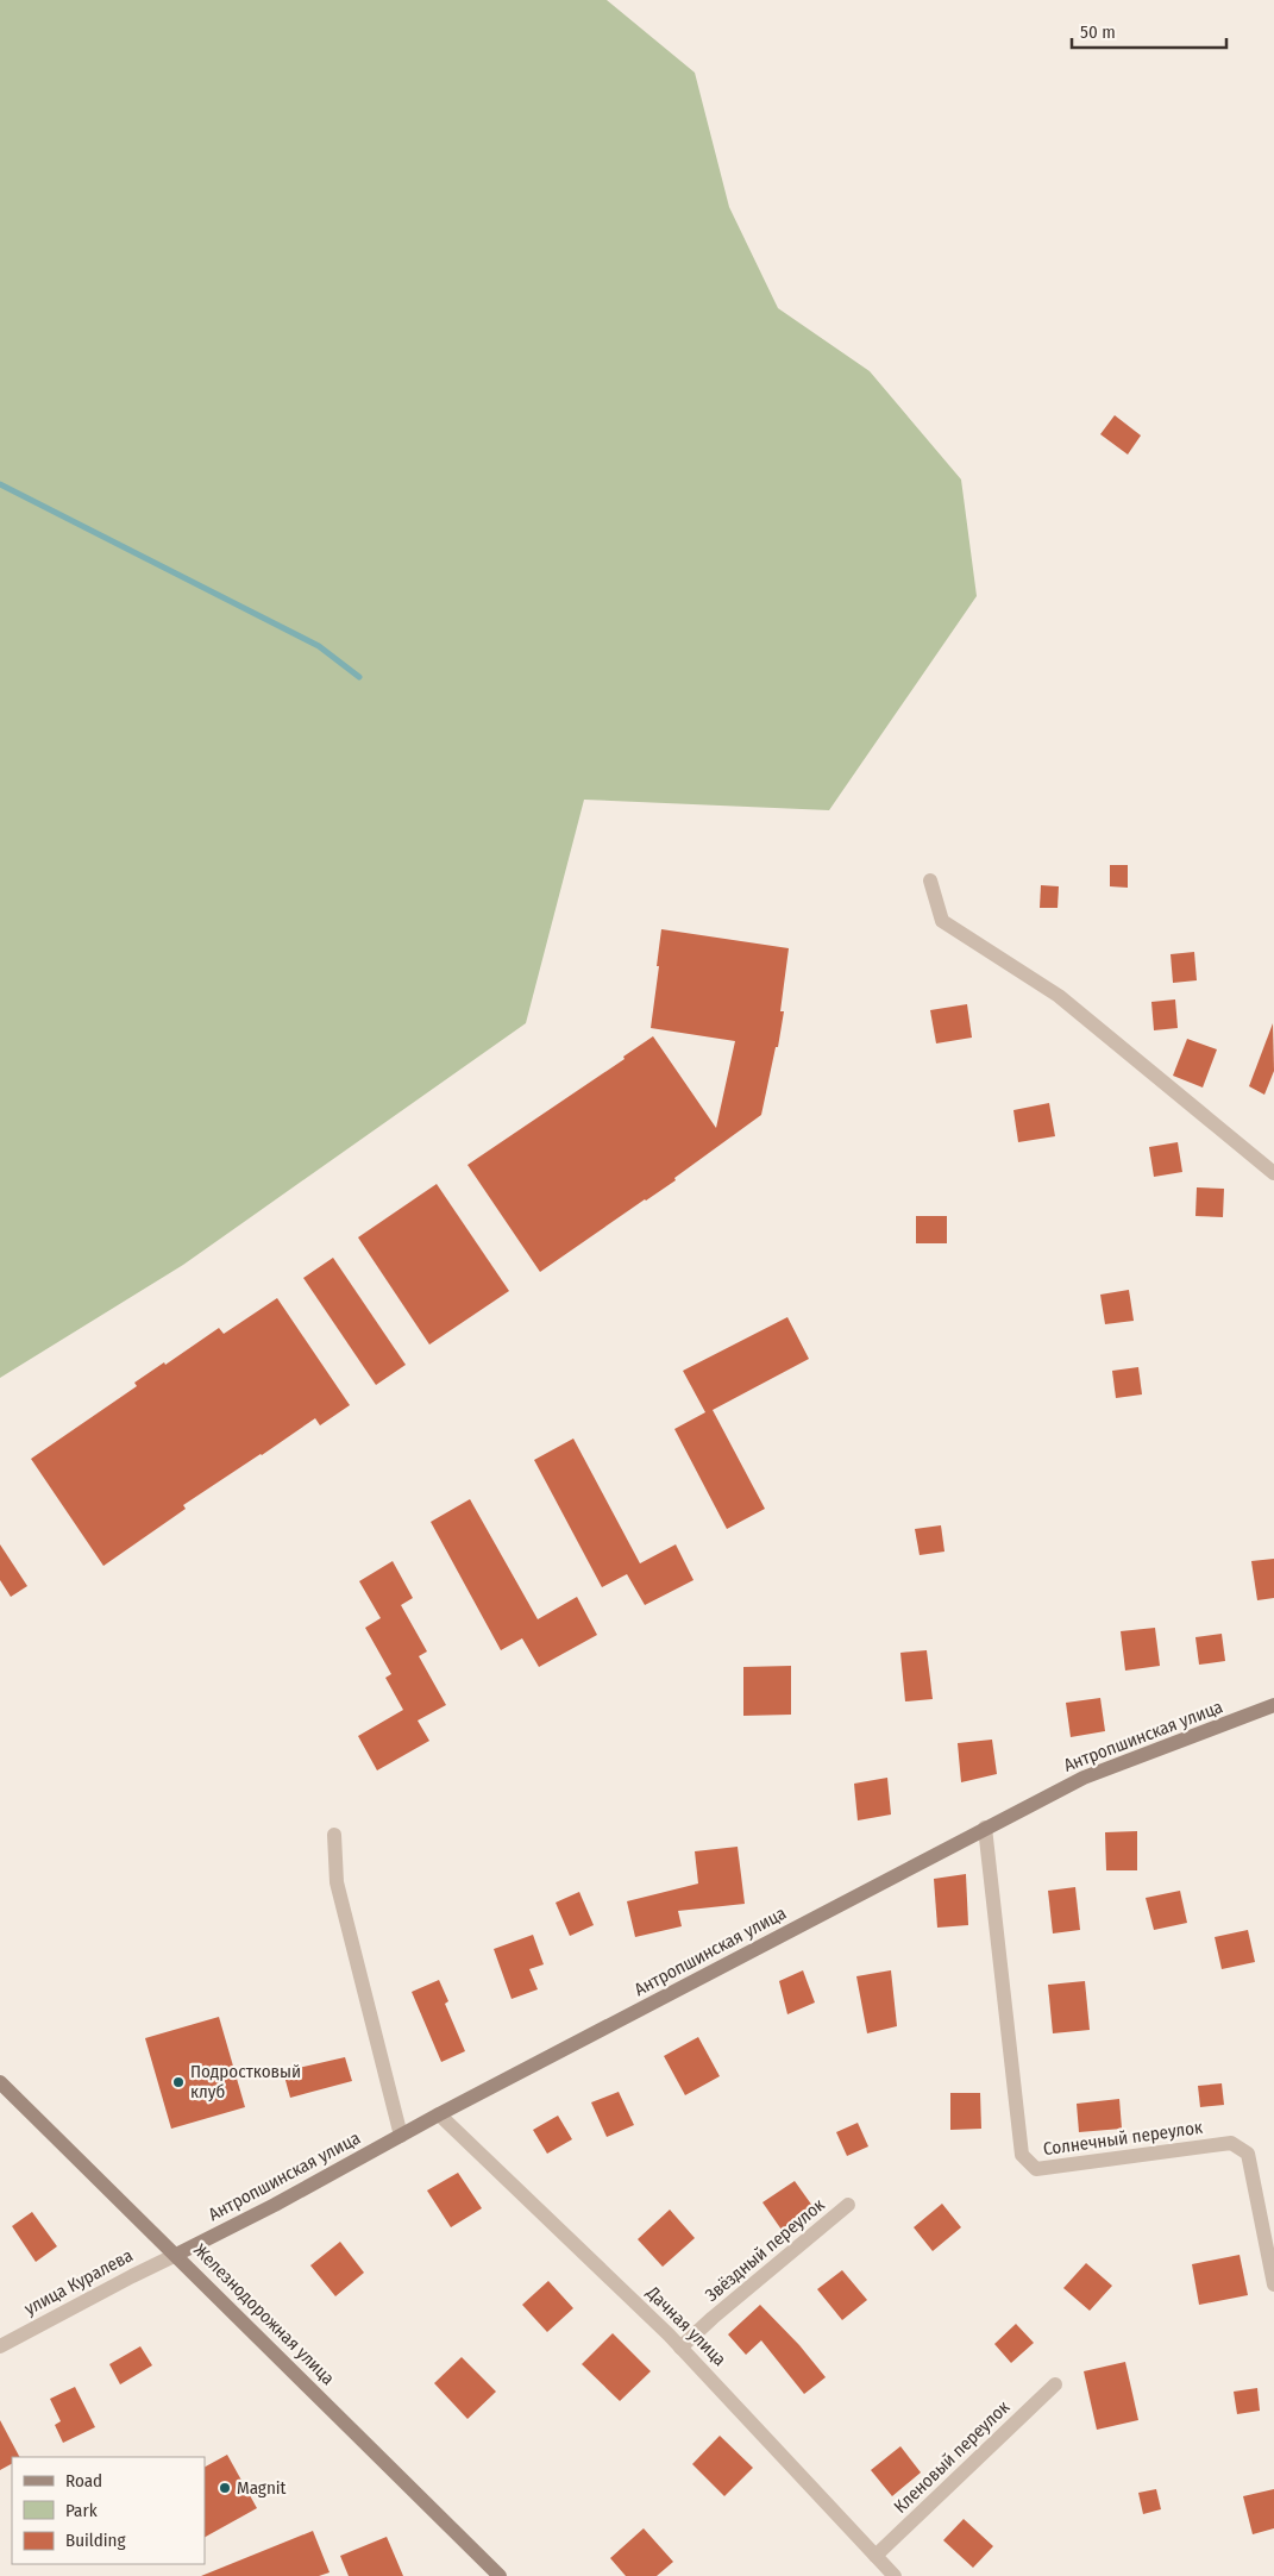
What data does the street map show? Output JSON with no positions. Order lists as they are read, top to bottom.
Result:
{
  "streets": {
    "street": [
      "Антропшинская улица",
      "Солнечный переулок",
      "Звёздный переулок",
      "улица Куралева",
      "Железнодорожная улица",
      "Дачная улица",
      "Кленовый переулок"
    ]
  },
  "crossings": [
    ["Антропшинская улица", "Солнечный переулок"],
    ["Антропшинская улица", "улица Куралева"],
    ["Антропшинская улица", "Железнодорожная улица"],
    ["Антропшинская улица", "Дачная улица"],
    ["Звёздный переулок", "Дачная улица"],
    ["улица Куралева", "Железнодорожная улица"],
    ["Дачная улица", "Кленовый переулок"]
  ],
  "places": ["Подростковый клуб", "Magnit"],
  "legend": ["Road", "Park", "Building"],
  "scale_bar": "50 m"
}
